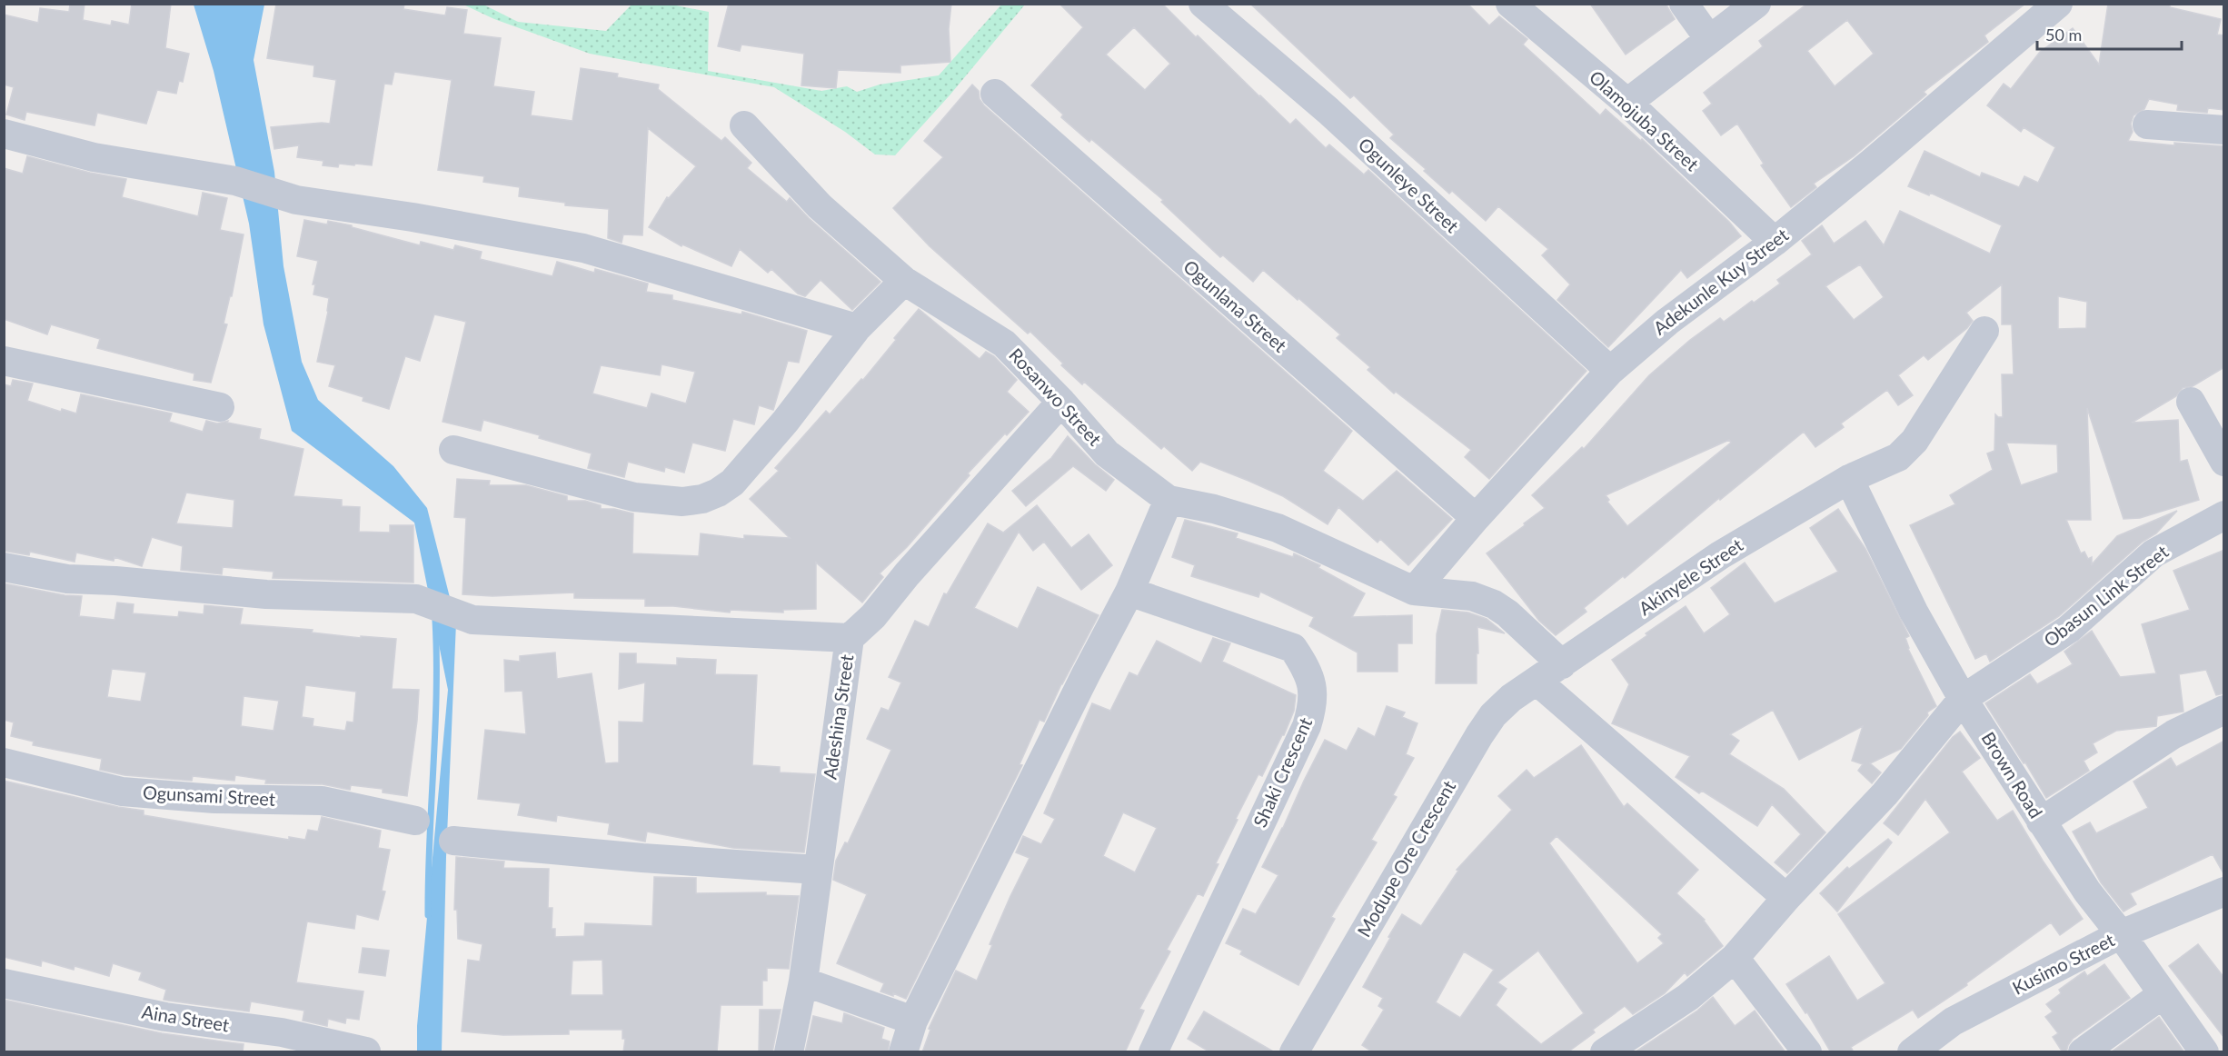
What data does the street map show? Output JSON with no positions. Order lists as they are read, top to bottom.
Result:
{
  "streets": {
    "street": [
      "Olamojuba Street",
      "Ogunleye Street",
      "Adekunle Kuy Street",
      "Ogunlana Street",
      "Rosanwo Street",
      "Akinyele Street",
      "Obasun Link Street",
      "Adeshina Street",
      "Shaki Crescent",
      "Brown Road",
      "Ogunsami Street",
      "Modupe Ore Crescent",
      "Kusimo Street",
      "Aina Street"
    ]
  },
  "crossings": [
    ["Olamojuba Street", "Adekunle Kuy Street"],
    ["Ogunleye Street", "Adekunle Kuy Street"],
    ["Adekunle Kuy Street", "Ogunlana Street"],
    ["Adekunle Kuy Street", "Rosanwo Street"],
    ["Rosanwo Street", "Akinyele Street"],
    ["Rosanwo Street", "Adeshina Street"],
    ["Akinyele Street", "Brown Road"],
    ["Akinyele Street", "Modupe Ore Crescent"],
    ["Obasun Link Street", "Brown Road"],
    ["Brown Road", "Kusimo Street"]
  ],
  "scale_bar": "50 m"
}
